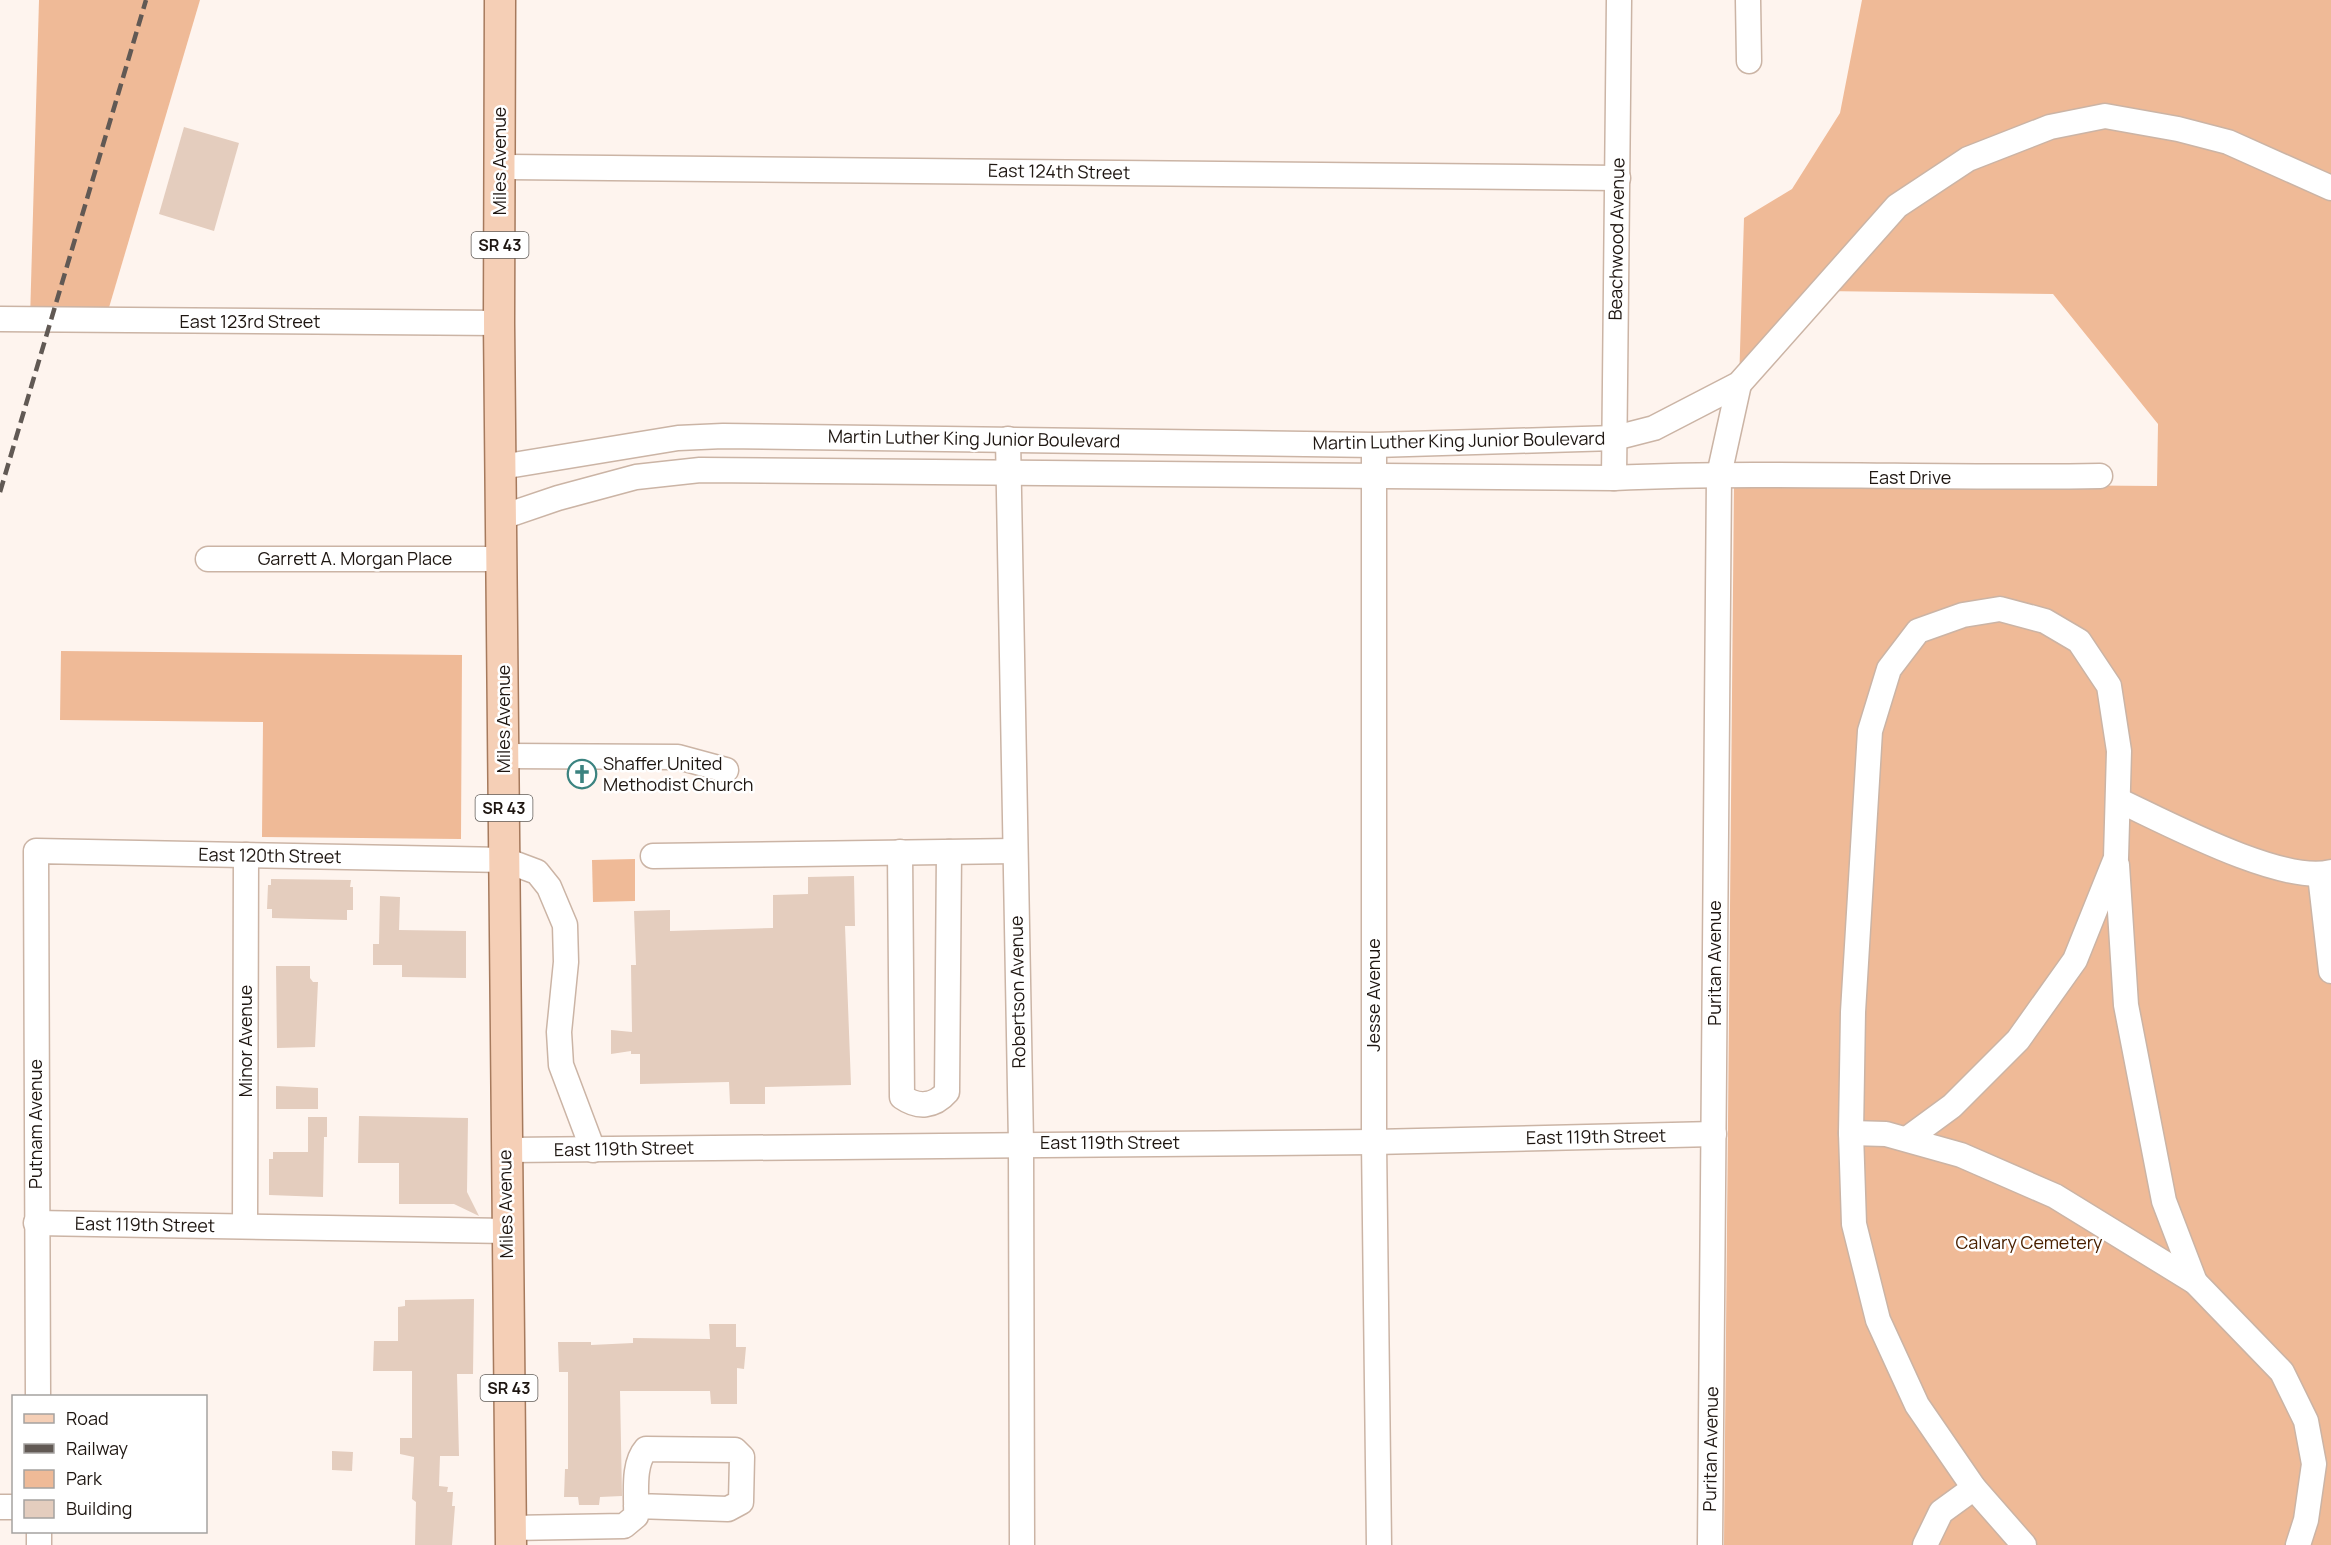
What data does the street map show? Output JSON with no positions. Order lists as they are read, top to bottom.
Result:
{
  "streets": {
    "main road": ["Miles Avenue", "SR 43"],
    "street": [
      "East 124th Street",
      "Beachwood Avenue",
      "East 123rd Street",
      "Martin Luther King Junior Boulevard",
      "East Drive",
      "Garrett A. Morgan Place",
      "East 120th Street",
      "Puritan Avenue",
      "Robertson Avenue",
      "Jesse Avenue",
      "Minor Avenue",
      "Putnam Avenue",
      "East 119th Street"
    ]
  },
  "crossings": [
    ["Miles Avenue", "East 124th Street"],
    ["Miles Avenue", "East 123rd Street"],
    ["Miles Avenue", "Martin Luther King Junior Boulevard"],
    ["Miles Avenue", "Garrett A. Morgan Place"],
    ["Miles Avenue", "East 120th Street"],
    ["Miles Avenue", "East 119th Street"],
    ["East 124th Street", "Beachwood Avenue"],
    ["Beachwood Avenue", "Martin Luther King Junior Boulevard"],
    ["Martin Luther King Junior Boulevard", "East Drive"],
    ["Martin Luther King Junior Boulevard", "Puritan Avenue"],
    ["Martin Luther King Junior Boulevard", "Robertson Avenue"],
    ["Martin Luther King Junior Boulevard", "Jesse Avenue"],
    ["East Drive", "Puritan Avenue"],
    ["East 120th Street", "Minor Avenue"],
    ["East 120th Street", "Putnam Avenue"],
    ["East 120th Street", "East 119th Street"],
    ["Puritan Avenue", "East 119th Street"],
    ["Robertson Avenue", "East 119th Street"],
    ["Jesse Avenue", "East 119th Street"],
    ["Minor Avenue", "East 119th Street"],
    ["Putnam Avenue", "East 119th Street"]
  ],
  "parks": ["Calvary Cemetery"],
  "places": {
    "church": ["Shaffer United Methodist Church"]
  },
  "legend": [
    "Road",
    "Railway",
    "Park",
    "Building"
  ]
}
